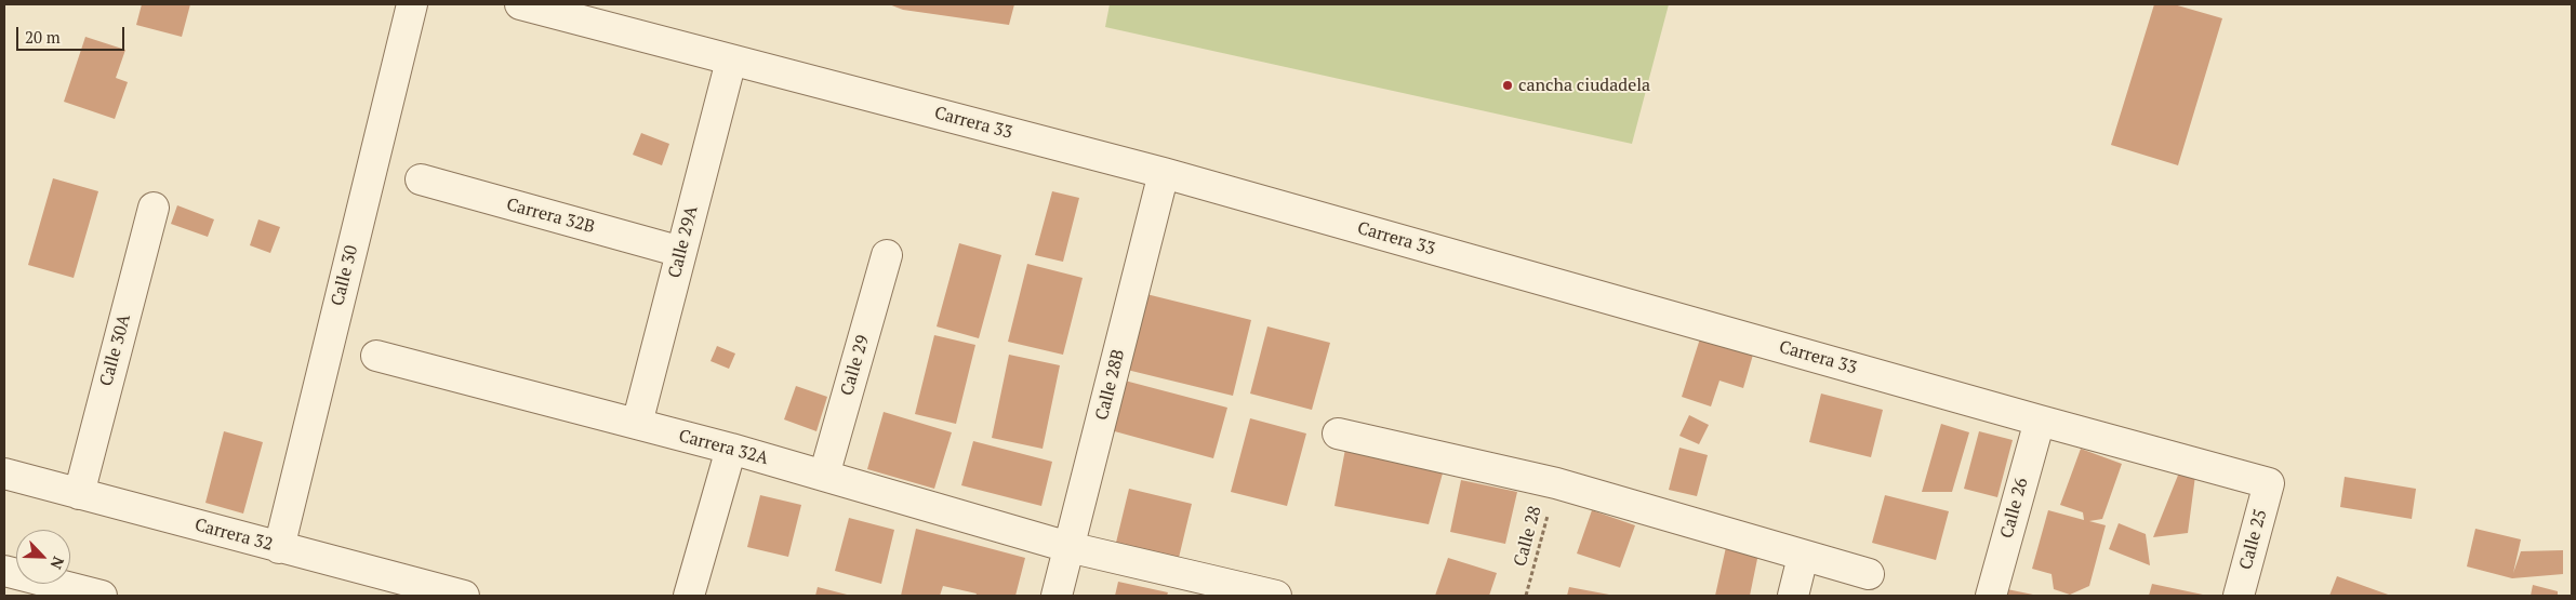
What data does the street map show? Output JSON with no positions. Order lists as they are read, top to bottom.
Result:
{
  "streets": {
    "street": [
      "Carrera 33",
      "Carrera 32B",
      "Calle 29A",
      "Calle 30",
      "Calle 30A",
      "Calle 29",
      "Calle 28B",
      "Carrera 32A",
      "Calle 26",
      "Carrera 32",
      "Calle 25"
    ],
    "path": ["Calle 28"]
  },
  "crossings": [
    ["Carrera 33", "Calle 29A"],
    ["Carrera 33", "Calle 28B"],
    ["Carrera 33", "Calle 26"],
    ["Carrera 33", "Calle 25"],
    ["Carrera 32B", "Calle 29A"],
    ["Calle 29A", "Carrera 32A"],
    ["Calle 30", "Carrera 32"],
    ["Calle 30A", "Carrera 32"],
    ["Calle 29", "Carrera 32A"],
    ["Calle 28B", "Carrera 32A"]
  ],
  "places": ["cancha ciudadela"],
  "scale_bar": "20 m",
  "north": "bottom right"
}
